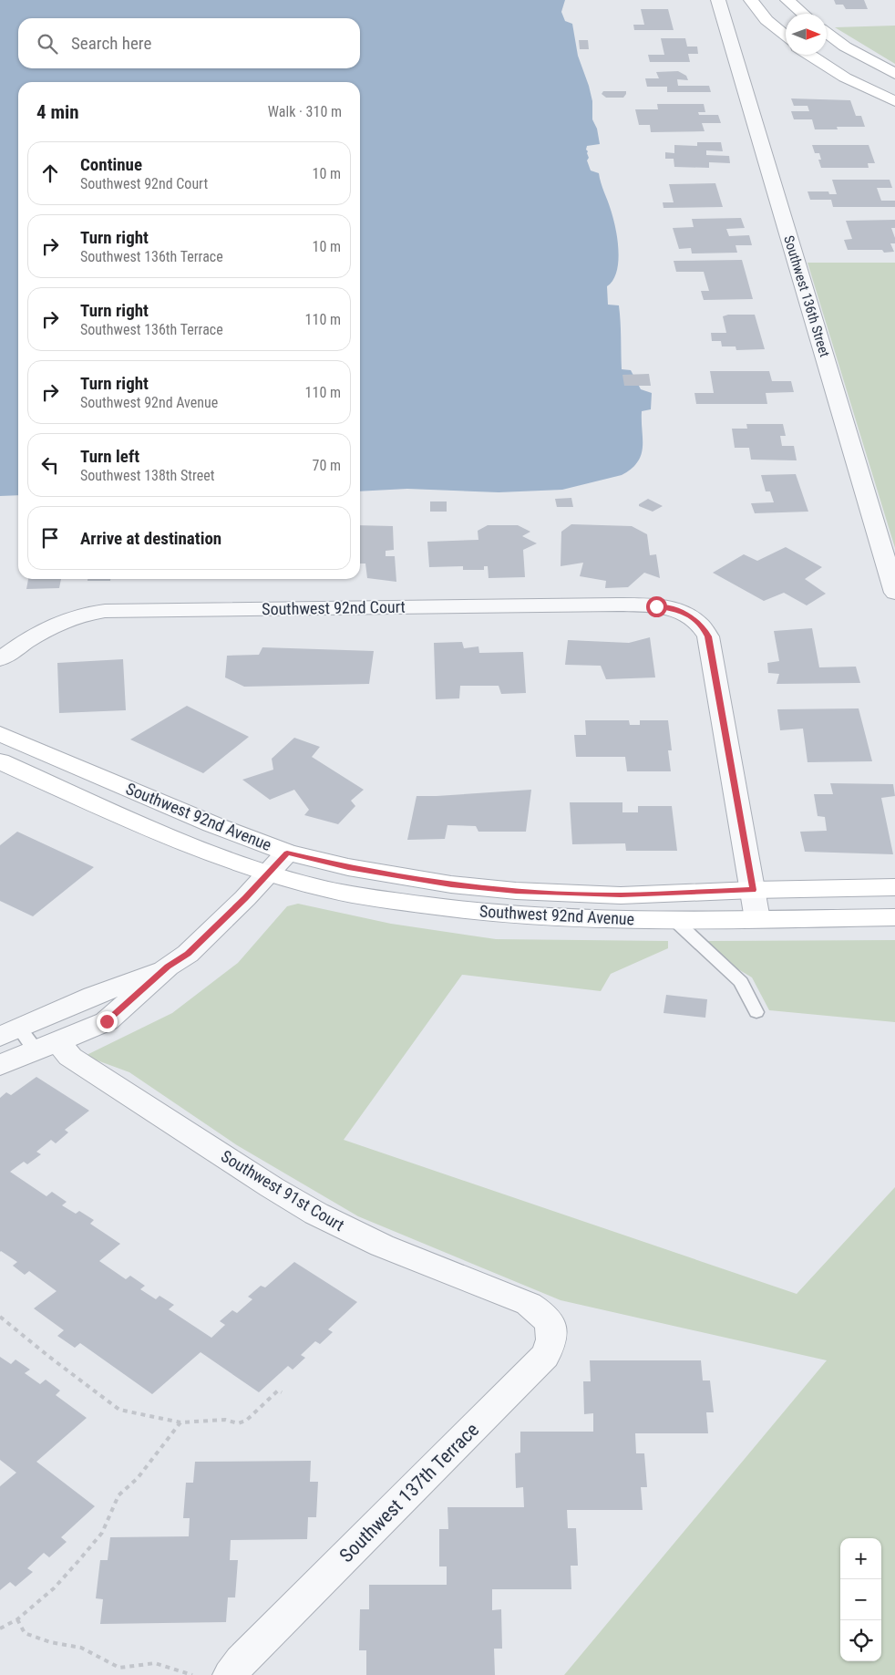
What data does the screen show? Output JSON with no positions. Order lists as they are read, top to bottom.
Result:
{
  "streets": {
    "street": [
      "Southwest 136th Street",
      "Southwest 92nd Court",
      "Southwest 92nd Avenue",
      "Southwest 91st Court",
      "Southwest 137th Terrace"
    ]
  },
  "crossings": [
    ["Southwest 92nd Court", "Southwest 92nd Avenue"],
    ["Southwest 91st Court", "Southwest 137th Terrace"]
  ],
  "north": "right",
  "page": {
    "search": "Search here",
    "heading": ["4 min", "Walk · 310 m"],
    "list": [
      ["Continue", "Southwest 92nd Court", "10 m"],
      ["Turn right", "Southwest 136th Terrace", "10 m"],
      ["Turn right", "Southwest 136th Terrace", "110 m"],
      ["Turn right", "Southwest 92nd Avenue", "110 m"],
      ["Turn left", "Southwest 138th Street", "70 m"],
      "Arrive at destination"
    ],
    "map_buttons": ["+", "−"]
  }
}
